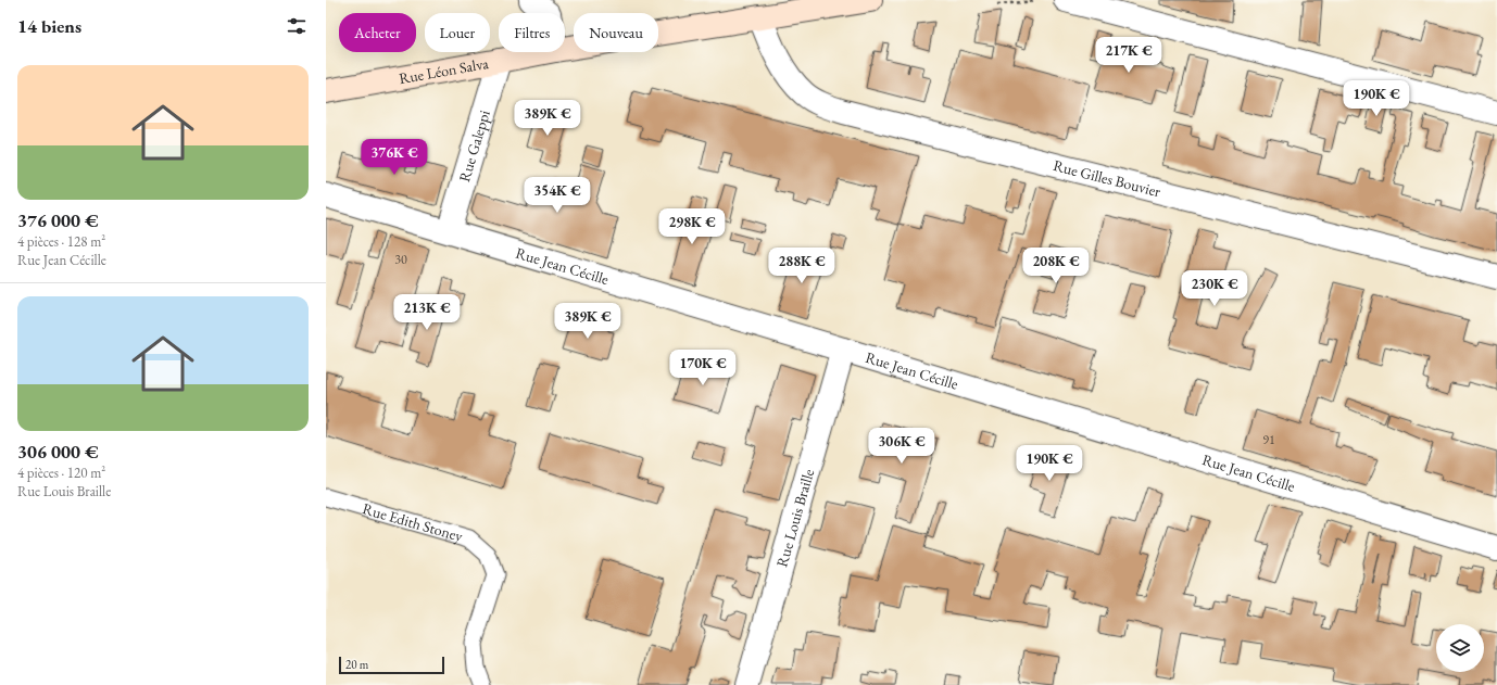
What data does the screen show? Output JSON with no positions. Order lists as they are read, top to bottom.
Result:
{
  "streets": {
    "street": [
      "Rue Léon Salva",
      "Rue Galeppi",
      "Rue Gilles Bouvier",
      "Rue Jean Cécille",
      "Rue Louis Braille"
    ],
    "lane": ["Rue Edith Stoney"]
  },
  "crossings": [
    ["Rue Léon Salva", "Rue Galeppi"],
    ["Rue Léon Salva", "Rue Gilles Bouvier"],
    ["Rue Galeppi", "Rue Jean Cécille"],
    ["Rue Jean Cécille", "Rue Louis Braille"]
  ],
  "house_numbers": ["30", "91"],
  "scale_bar": "20 m",
  "page": {
    "heading": "14 biens",
    "chip": [
      "Acheter",
      "Louer",
      "Filtres",
      "Nouveau"
    ],
    "price": [
      "217K €",
      "190K €",
      "389K €",
      "376K €",
      "354K €",
      "298K €",
      "288K €",
      "208K €",
      "230K €",
      "213K €",
      "389K €",
      "170K €",
      "306K €",
      "190K €"
    ],
    "list": [
      {
        "name": "376 000 €",
        "note": "4 pièces · 128 m² · Rue Jean Cécille"
      },
      {
        "name": "306 000 €",
        "note": "4 pièces · 120 m² · Rue Louis Braille"
      }
    ],
    "scale": "20 m"
  }
}
